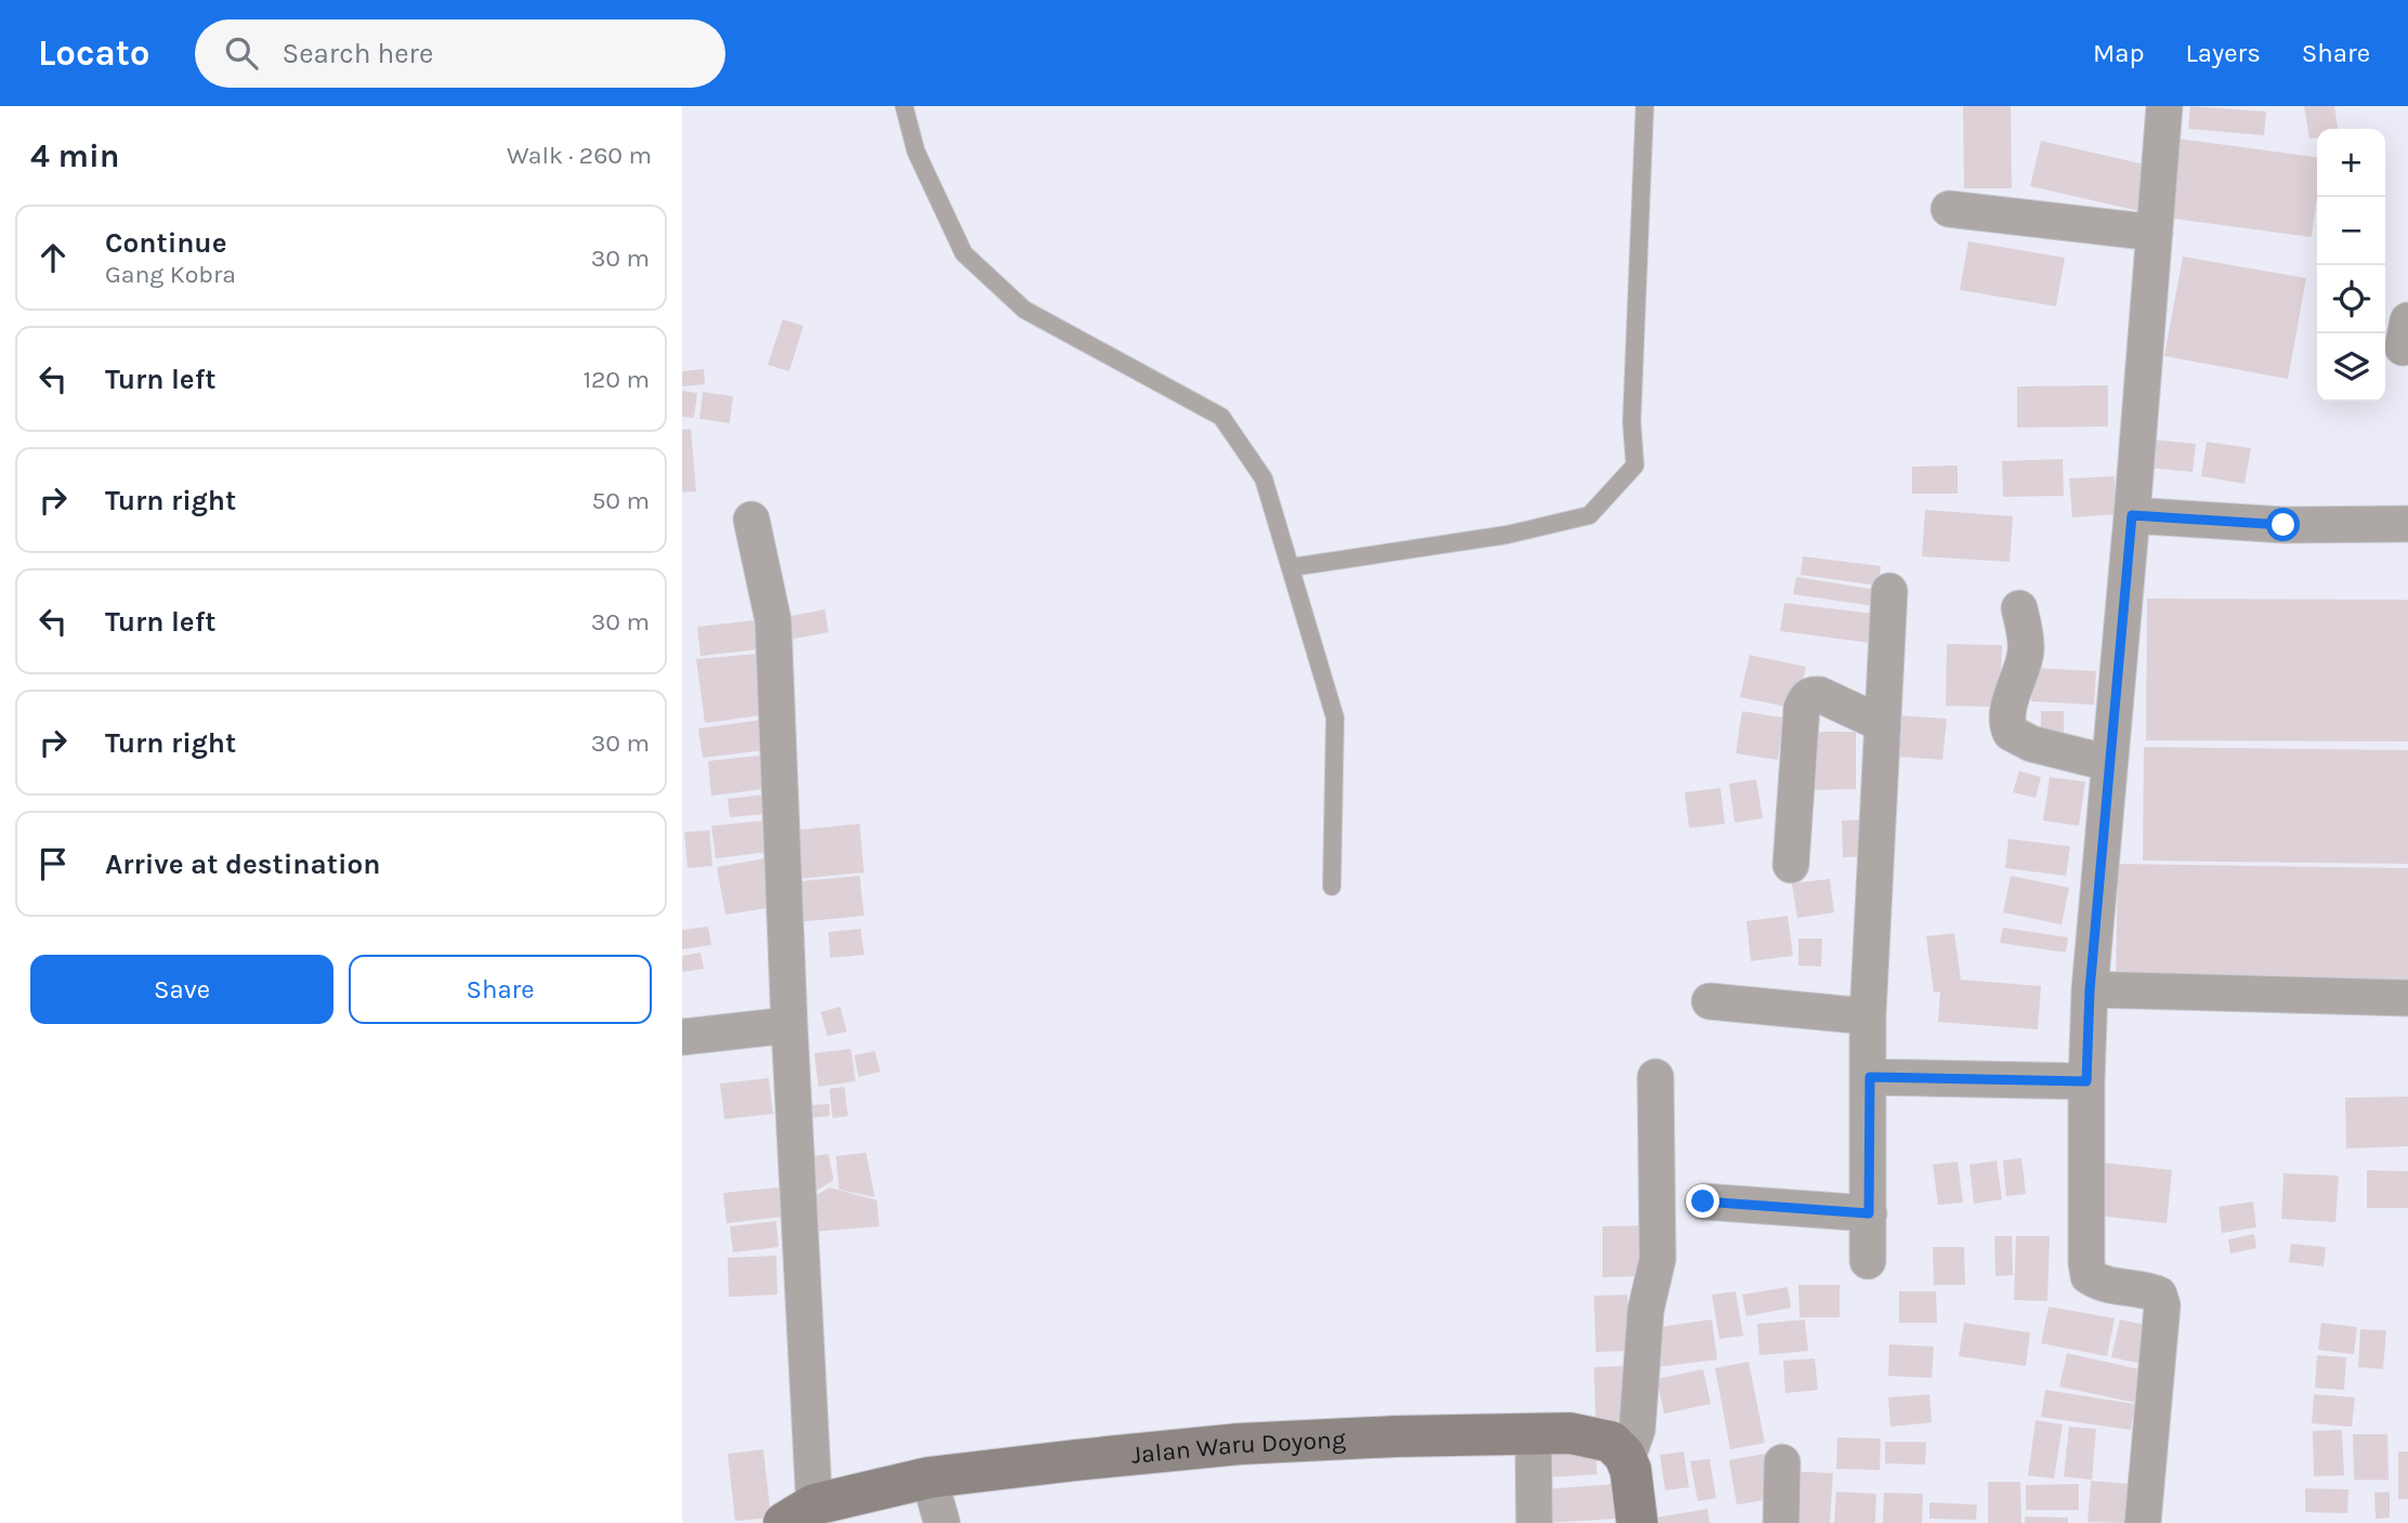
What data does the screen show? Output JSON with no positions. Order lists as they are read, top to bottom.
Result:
{
  "streets": {
    "street": ["Jalan Waru Doyong"]
  },
  "page": {
    "header": "Locato",
    "search": "Search here",
    "nav": ["Map", "Layers", "Share"],
    "heading": ["4 min", "Walk · 260 m"],
    "map_buttons": ["+", "−"],
    "list": [
      ["Continue", "Gang Kobra", "30 m"],
      ["Turn left", "120 m"],
      ["Turn right", "50 m"],
      ["Turn left", "30 m"],
      ["Turn right", "30 m"],
      "Arrive at destination"
    ],
    "buttons": ["Save", "Share"]
  }
}
